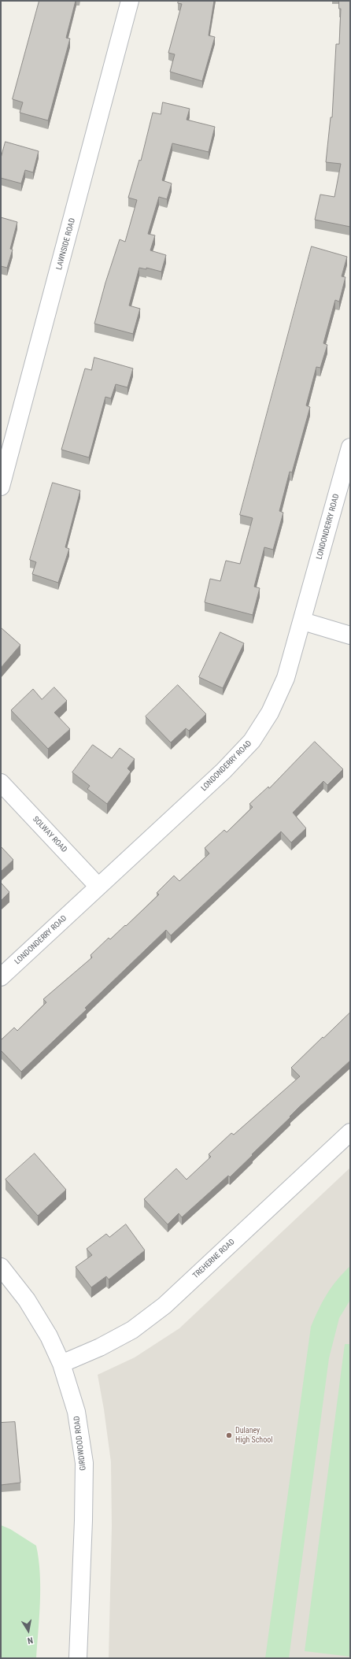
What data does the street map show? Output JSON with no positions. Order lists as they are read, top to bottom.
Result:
{
  "streets": {
    "street": [
      "LAWNSIDE ROAD",
      "LONDONDERRY ROAD",
      "SOLWAY ROAD",
      "TREHERNE ROAD",
      "GIRDWOOD ROAD"
    ]
  },
  "crossings": [
    ["LONDONDERRY ROAD", "SOLWAY ROAD"],
    ["TREHERNE ROAD", "GIRDWOOD ROAD"]
  ],
  "places": ["Dulaney High School"],
  "north": "bottom"
}
